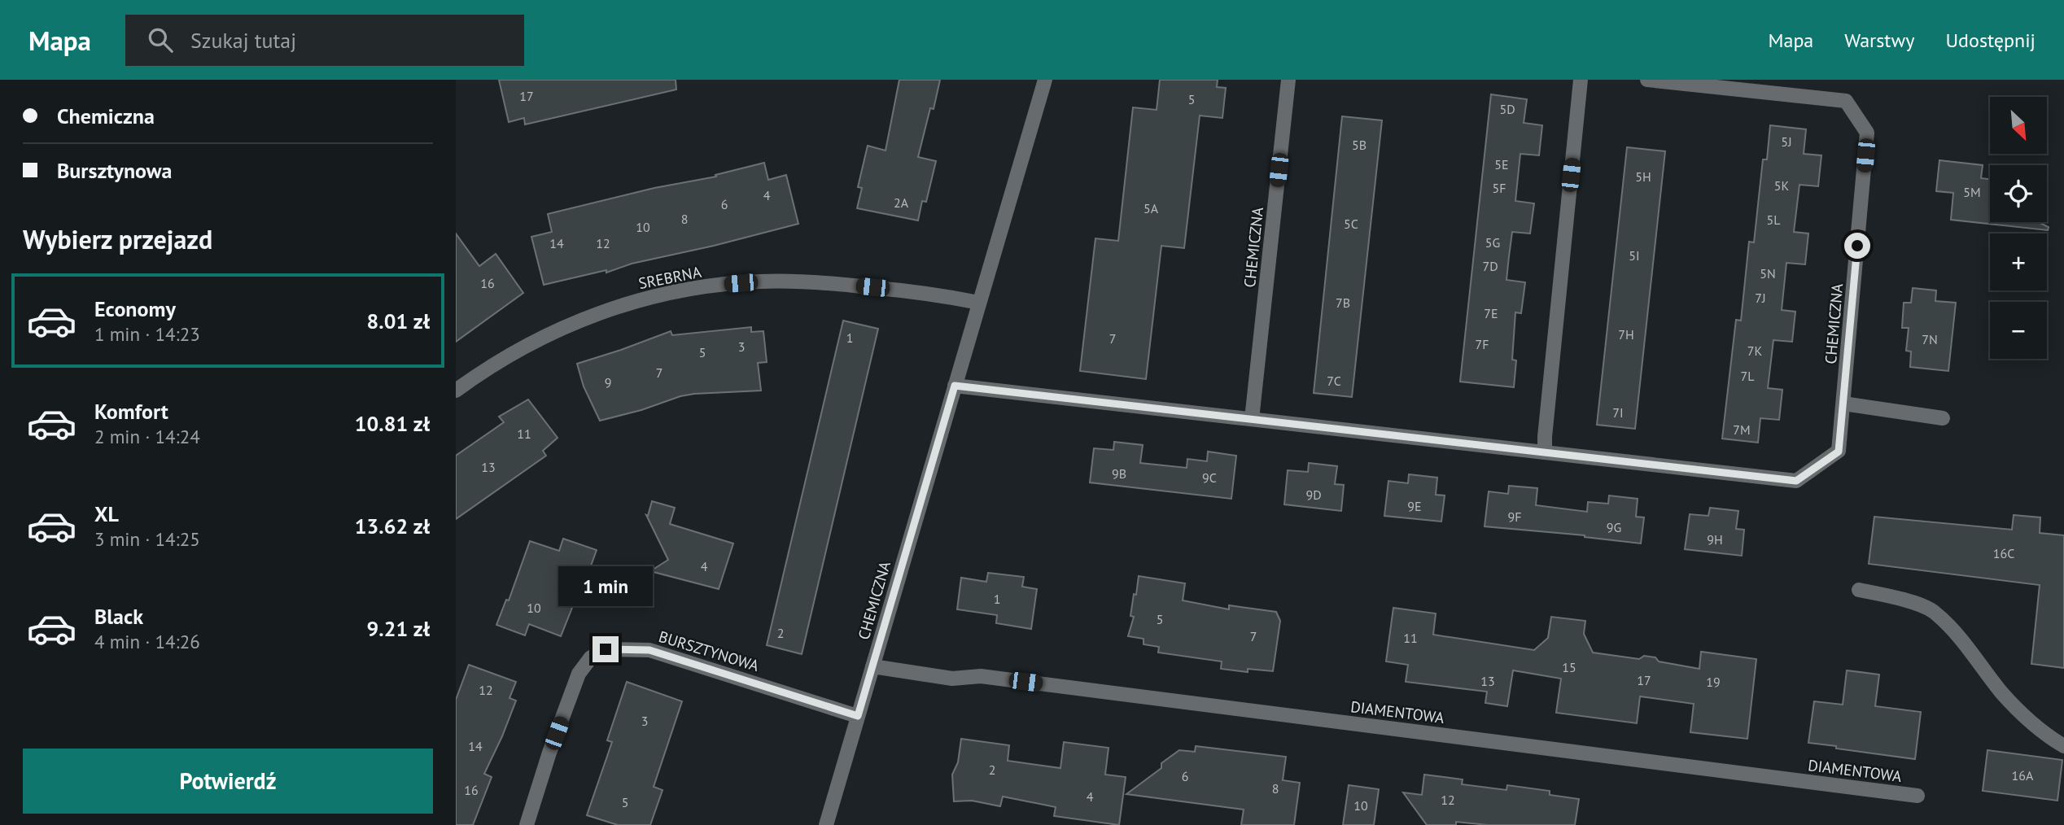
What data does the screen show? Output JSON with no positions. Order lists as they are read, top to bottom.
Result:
{
  "streets": {
    "street": [
      "CHEMICZNA",
      "SREBRNA",
      "BURSZTYNOWA",
      "DIAMENTOWA"
    ]
  },
  "crossings": [
    ["CHEMICZNA", "SREBRNA"],
    ["CHEMICZNA", "BURSZTYNOWA"],
    ["CHEMICZNA", "DIAMENTOWA"]
  ],
  "house_numbers": [
    "17",
    "5",
    "5D",
    "5J",
    "5B",
    "5E",
    "5H",
    "5K",
    "5F",
    "5M",
    "4",
    "2A",
    "6",
    "5A",
    "8",
    "5L",
    "5C",
    "10",
    "5G",
    "14",
    "12",
    "5I",
    "7D",
    "5N",
    "16",
    "7J",
    "7B",
    "7E",
    "7H",
    "1",
    "7",
    "7N",
    "7F",
    "3",
    "7K",
    "5",
    "7",
    "7L",
    "7C",
    "9",
    "7I",
    "7M",
    "11",
    "13",
    "9B",
    "9C",
    "9D",
    "9E",
    "9F",
    "9G",
    "9H",
    "16C",
    "4",
    "1",
    "10",
    "5",
    "2",
    "7",
    "11",
    "15",
    "17",
    "13",
    "19",
    "12",
    "3",
    "14",
    "2",
    "16A",
    "6",
    "8",
    "16",
    "4",
    "12",
    "5",
    "10"
  ],
  "north": "bottom right",
  "page": {
    "header": "Mapa",
    "search": "Szukaj tutaj",
    "nav": ["Mapa", "Warstwy", "Udostępnij"],
    "banner": ["Chemiczna", "Bursztynowa"],
    "map_buttons": ["+", "−"],
    "heading": "Wybierz przejazd",
    "list": [
      {
        "name": "Economy",
        "note": "1 min · 14:23",
        "value": "8.01 zł"
      },
      {
        "name": "Komfort",
        "note": "2 min · 14:24",
        "value": "10.81 zł"
      },
      {
        "name": "XL",
        "note": "3 min · 14:25",
        "value": "13.62 zł"
      },
      {
        "name": "Black",
        "note": "4 min · 14:26",
        "value": "9.21 zł"
      }
    ],
    "bubble": "1 min",
    "buttons": "Potwierdź"
  }
}
